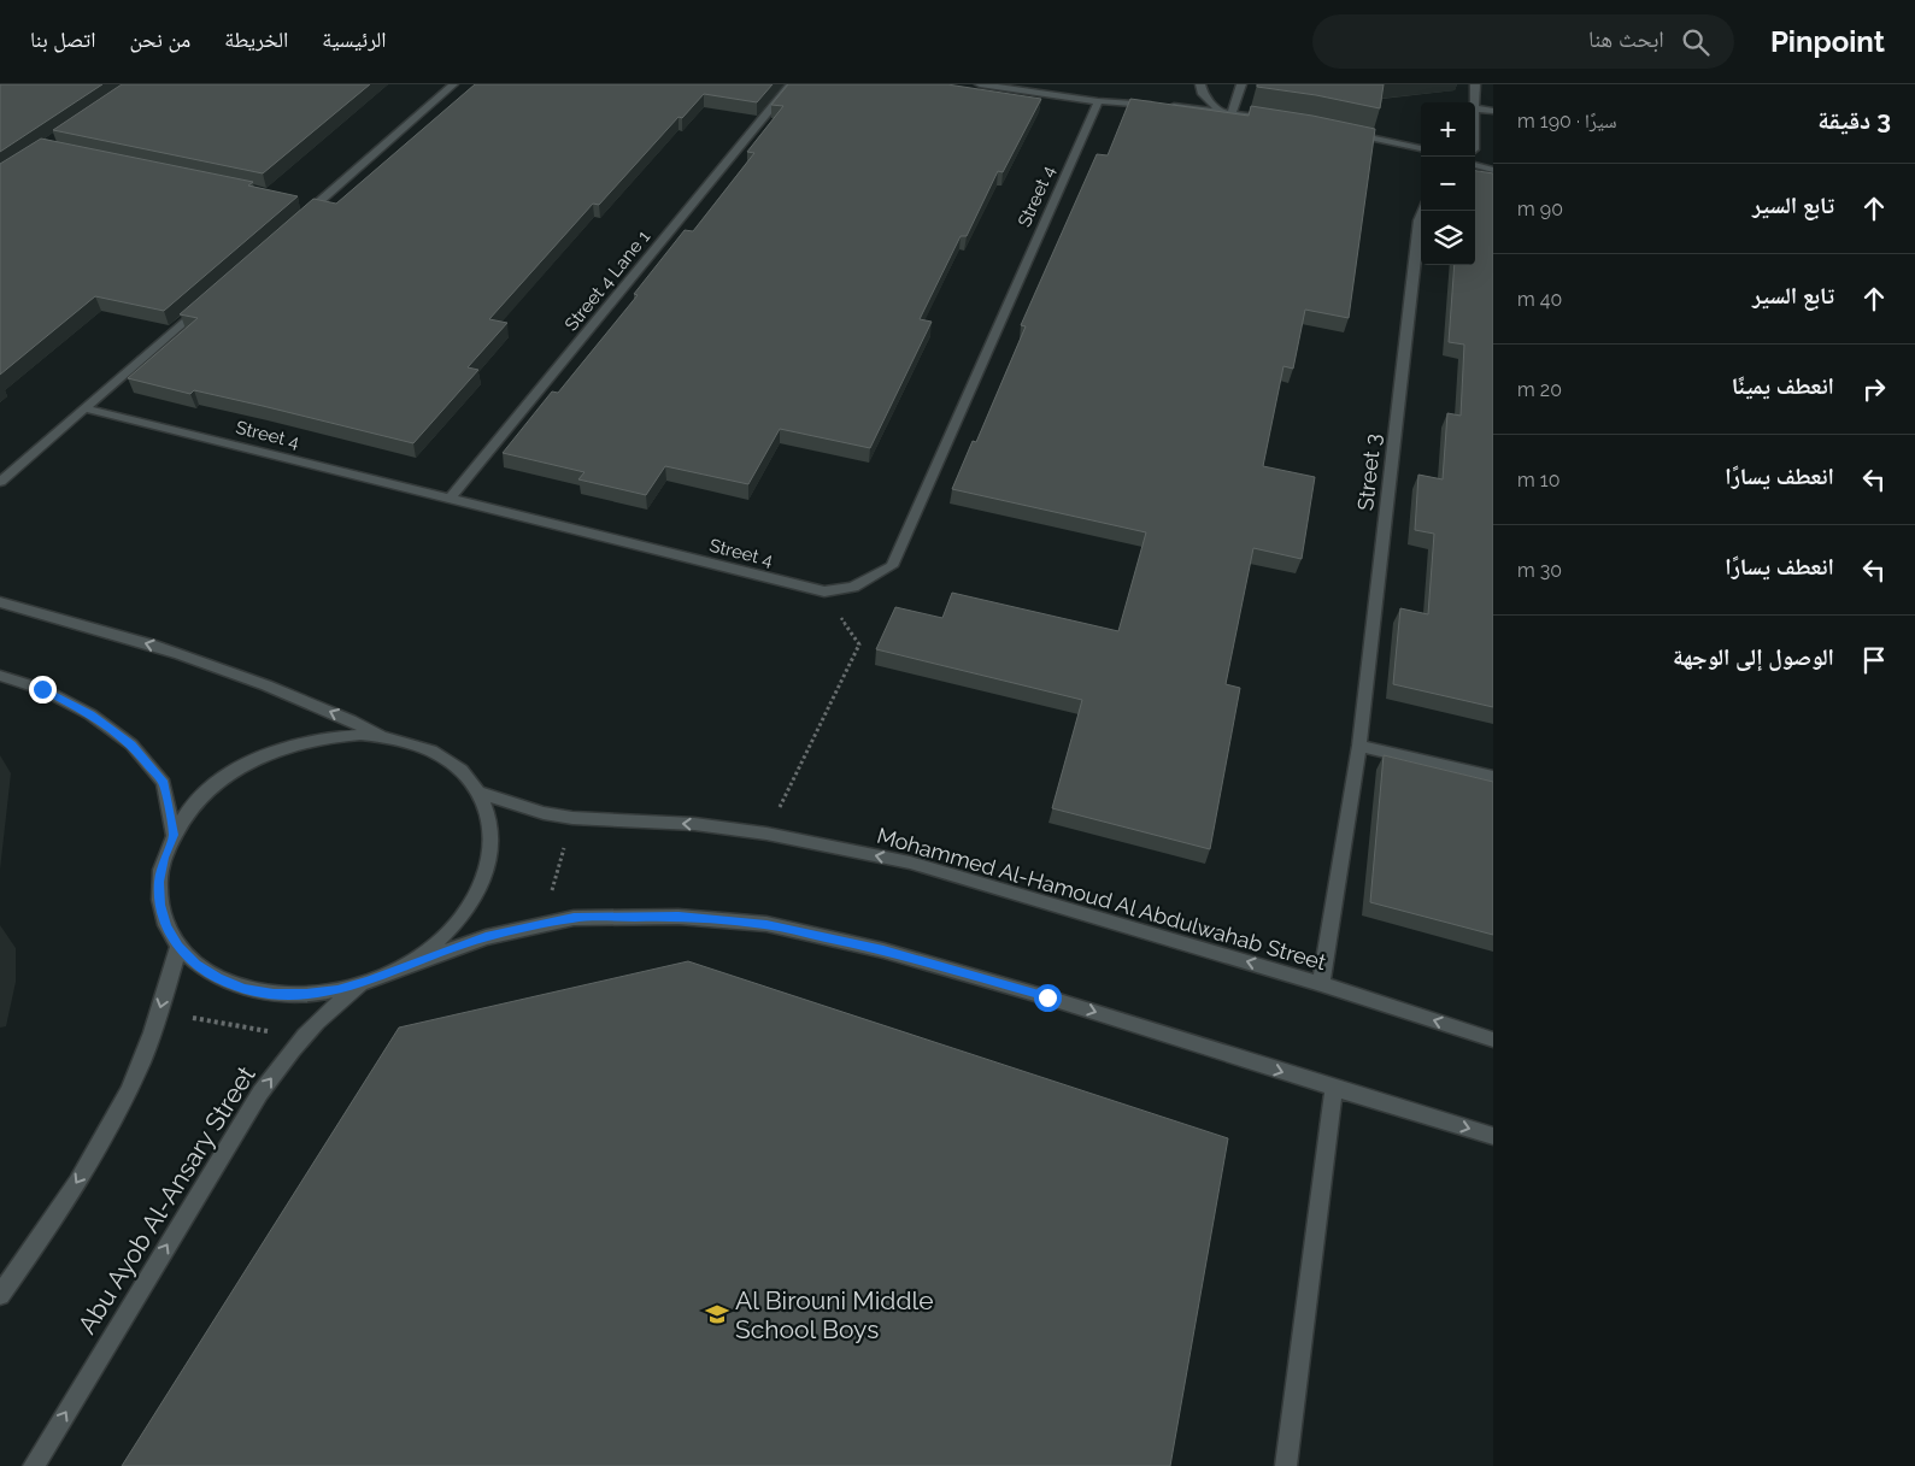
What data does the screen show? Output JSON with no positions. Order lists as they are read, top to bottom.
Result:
{
  "streets": {
    "street": [
      "Street 4",
      "Street 4 Lane 1",
      "Street 3",
      "Mohammed Al-Hamoud Al Abdulwahab Street",
      "Abu Ayob Al-Ansary Street"
    ]
  },
  "crossings": [
    ["Street 4", "Street 4 Lane 1"],
    ["Street 3", "Mohammed Al-Hamoud Al Abdulwahab Street"]
  ],
  "places": {
    "school or university": ["Al Birouni Middle School Boys"]
  },
  "page": {
    "header": "Pinpoint",
    "search": "ابحث هنا",
    "nav": [
      "الرئيسية",
      "الخريطة",
      "من نحن",
      "اتصل بنا"
    ],
    "heading": ["3 دقيقة", "سيرًا · 190 m"],
    "map_buttons": ["+", "−"],
    "list": [
      ["تابع السير", "90 m"],
      ["تابع السير", "40 m"],
      ["انعطف يمينًا", "20 m"],
      ["انعطف يسارًا", "10 m"],
      ["انعطف يسارًا", "30 m"],
      "الوصول إلى الوجهة"
    ]
  }
}
